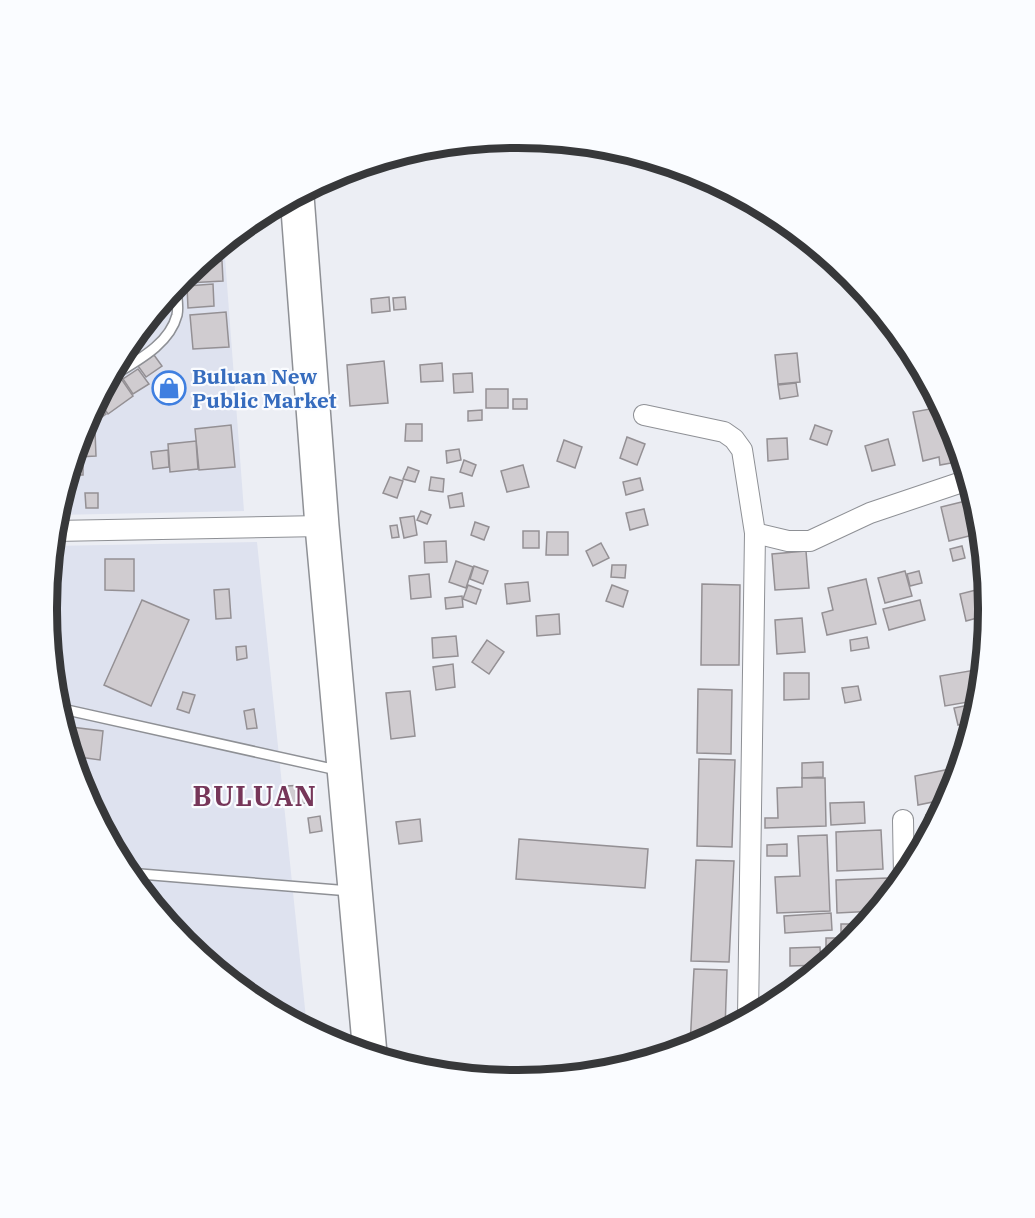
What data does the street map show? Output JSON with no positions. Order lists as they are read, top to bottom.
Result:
{
  "districts": ["BULUAN"],
  "places": {
    "shop": ["Buluan New Public Market"]
  }
}
